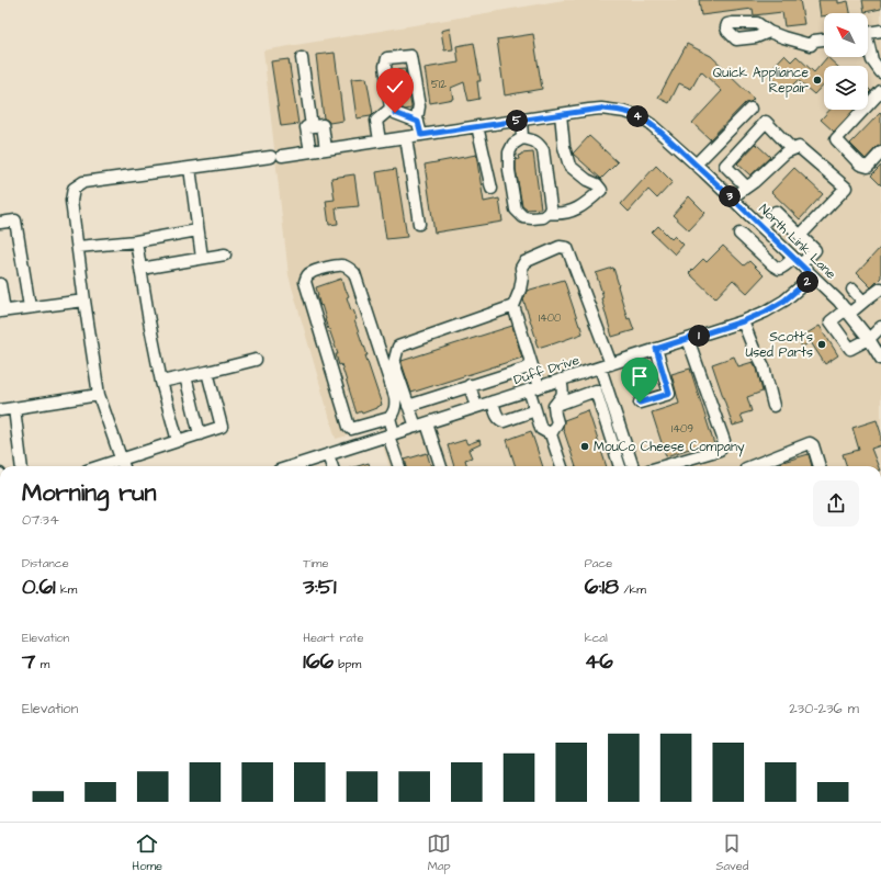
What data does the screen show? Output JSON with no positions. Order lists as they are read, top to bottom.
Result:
{
  "streets": {
    "street": ["North Link Lane", "Duff Drive"]
  },
  "crossings": [
    ["North Link Lane", "Duff Drive"]
  ],
  "places": ["Quick Appliance Repair", "Scott's Used Parts", "MouCo Cheese Company"],
  "house_numbers": ["512", "1400", "1409"],
  "north": "top left",
  "page": {
    "pins": [
      "4",
      "5",
      "3",
      "2",
      "1"
    ],
    "heading": ["Morning run", "07:34"],
    "stats": [
      ["Distance", "0.61 km"],
      ["Time", "3:51"],
      ["Pace", "6:18 /km"],
      ["Elevation", "7 m"],
      ["Heart rate", "166 bpm"],
      ["kcal", "46"]
    ],
    "chart": ["Elevation", "230–236 m"],
    "tabs": ["Home", "Map", "Saved"]
  }
}
